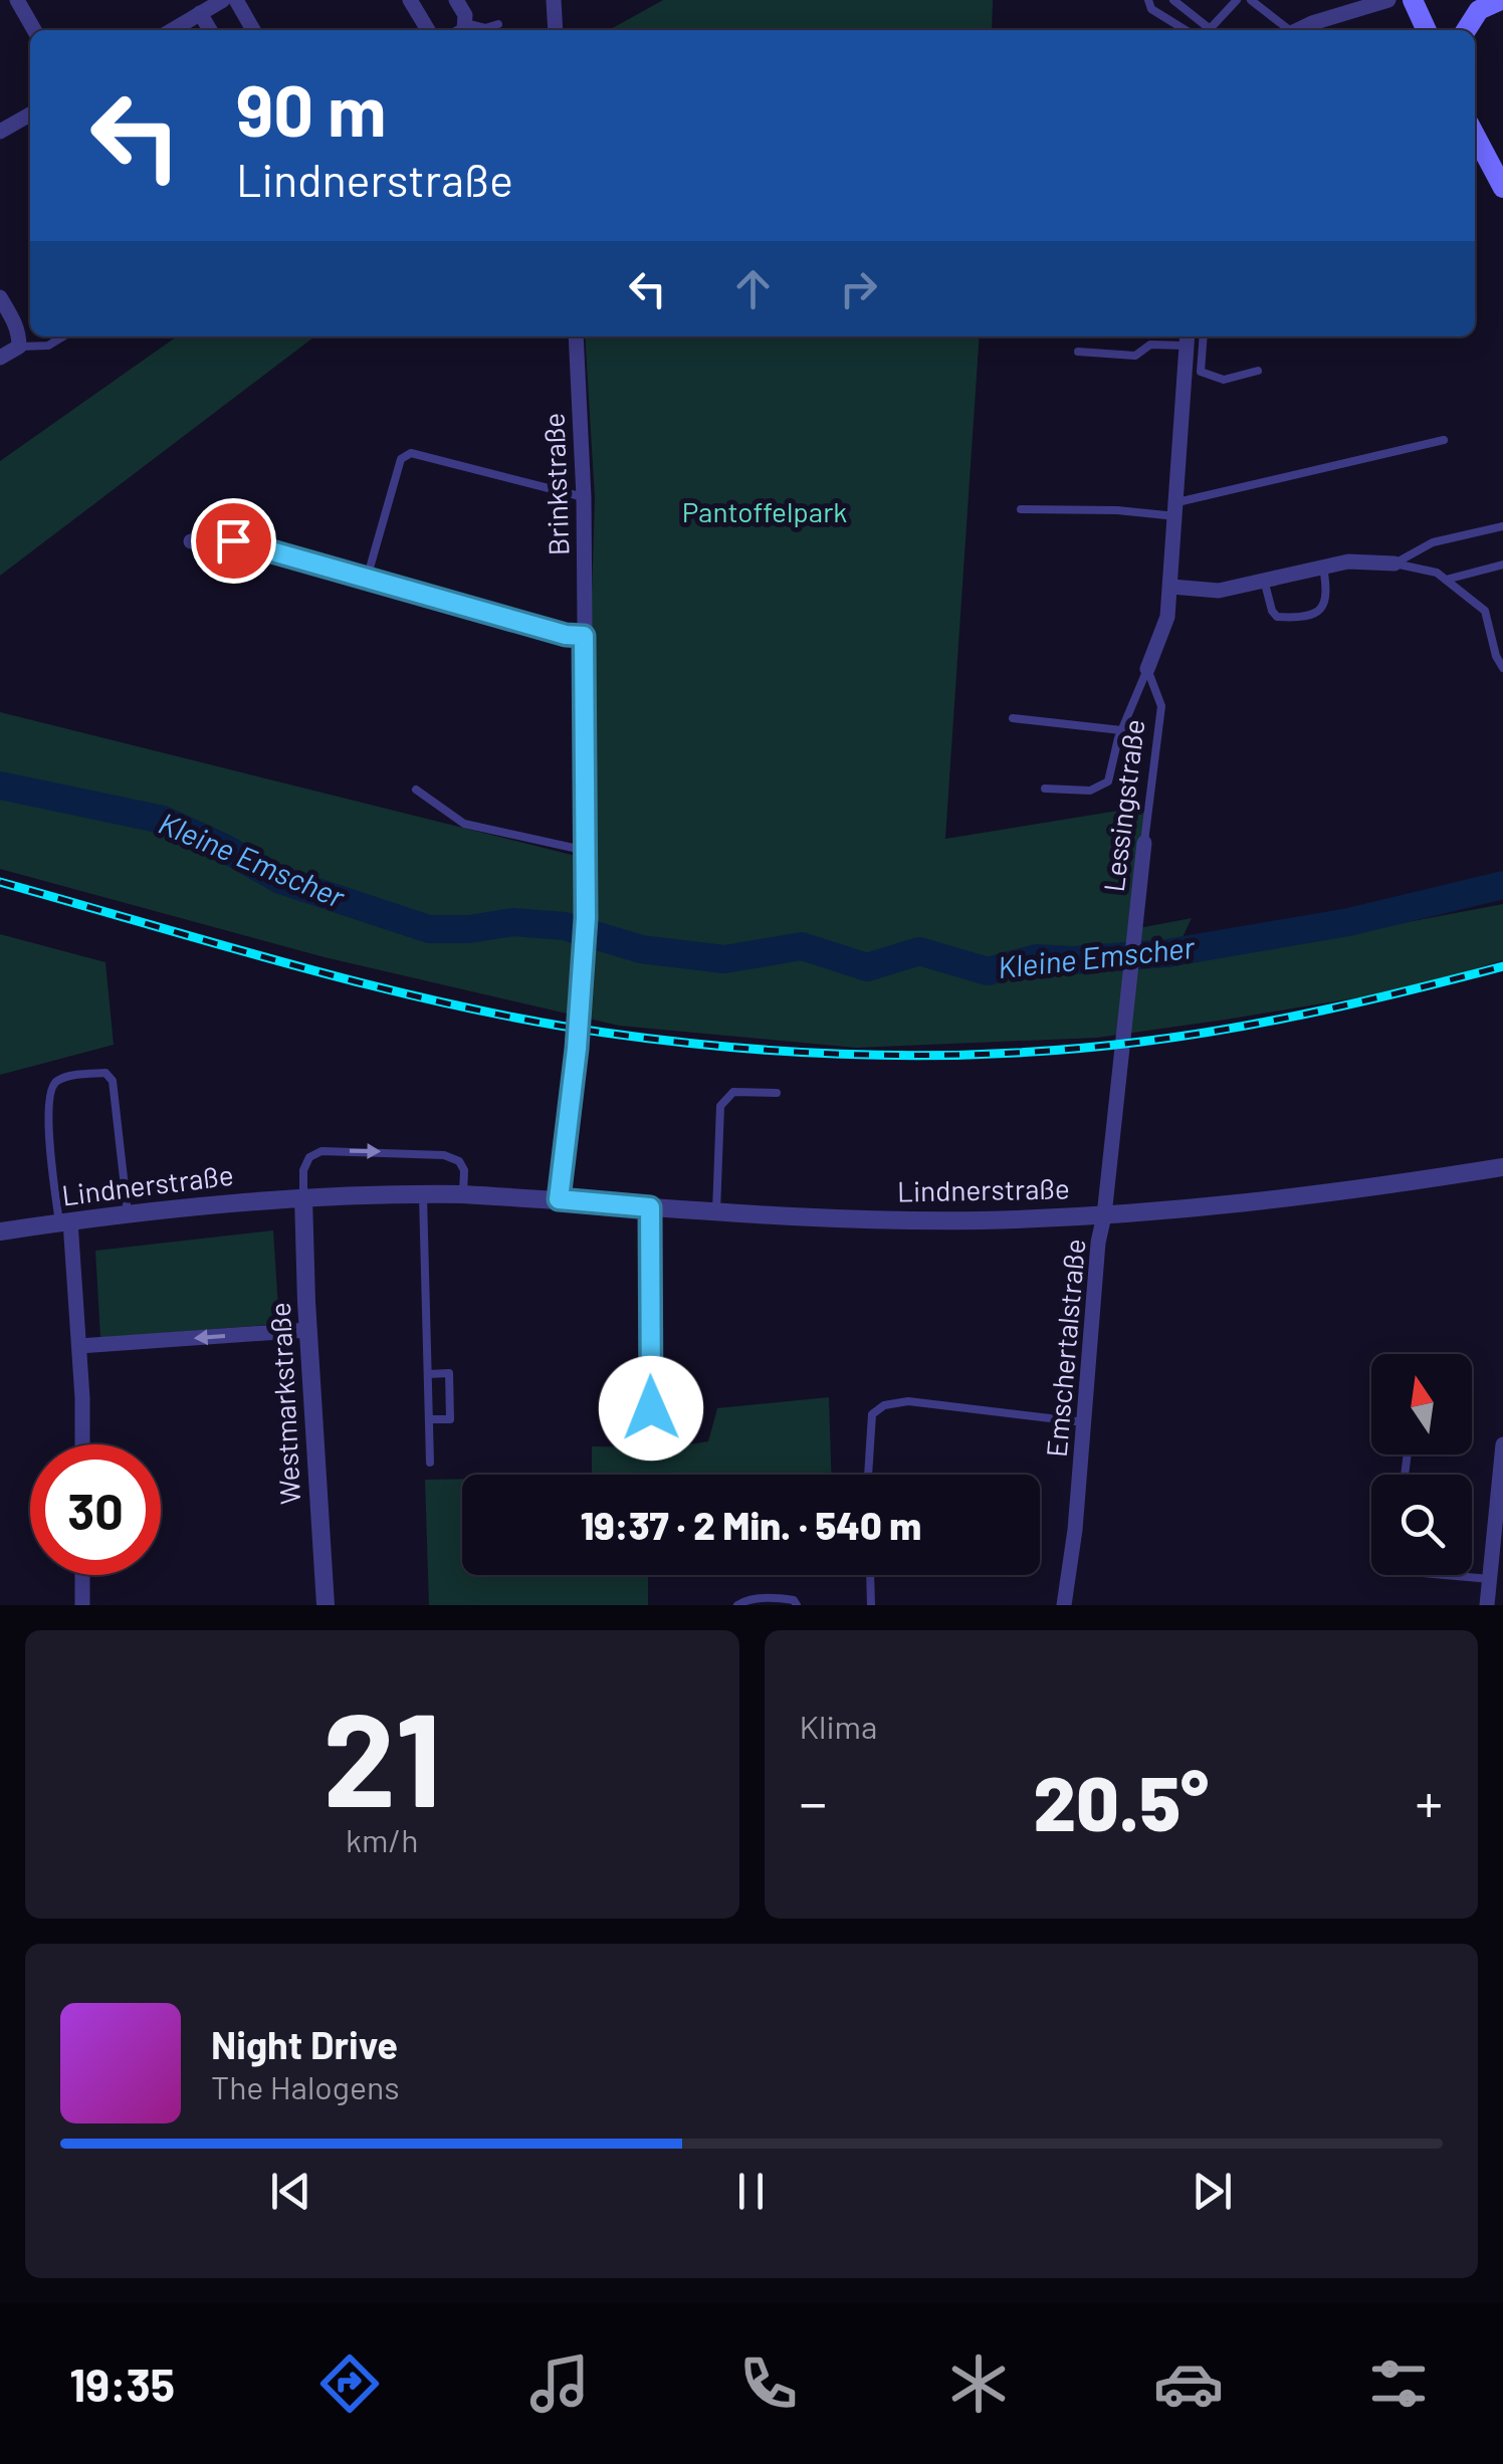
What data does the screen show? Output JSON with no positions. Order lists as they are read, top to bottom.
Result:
{
  "streets": {
    "street": [
      "Brinkstraße",
      "Lessingstraße",
      "Lindnerstraße",
      "Emschertalstraße",
      "Westmarkstraße"
    ]
  },
  "crossings": [
    ["Brinkstraße", "Lindnerstraße"],
    ["Lessingstraße", "Lindnerstraße"],
    ["Lessingstraße", "Emschertalstraße"],
    ["Lindnerstraße", "Emschertalstraße"],
    ["Lindnerstraße", "Westmarkstraße"]
  ],
  "water": ["Kleine Emscher"],
  "parks": ["Pantoffelpark"],
  "north": "top",
  "page": {
    "turn": ["90 m", "Lindnerstraße"],
    "limit": "30",
    "trip": "19:37 · 2 Min. · 540 m",
    "tile": [
      ["21", "km/h"],
      "Klima"
    ],
    "heat": ["−", "20.5°", "+"],
    "song": ["Night Drive", "The Halogens"],
    "tabs": "19:35"
  }
}
